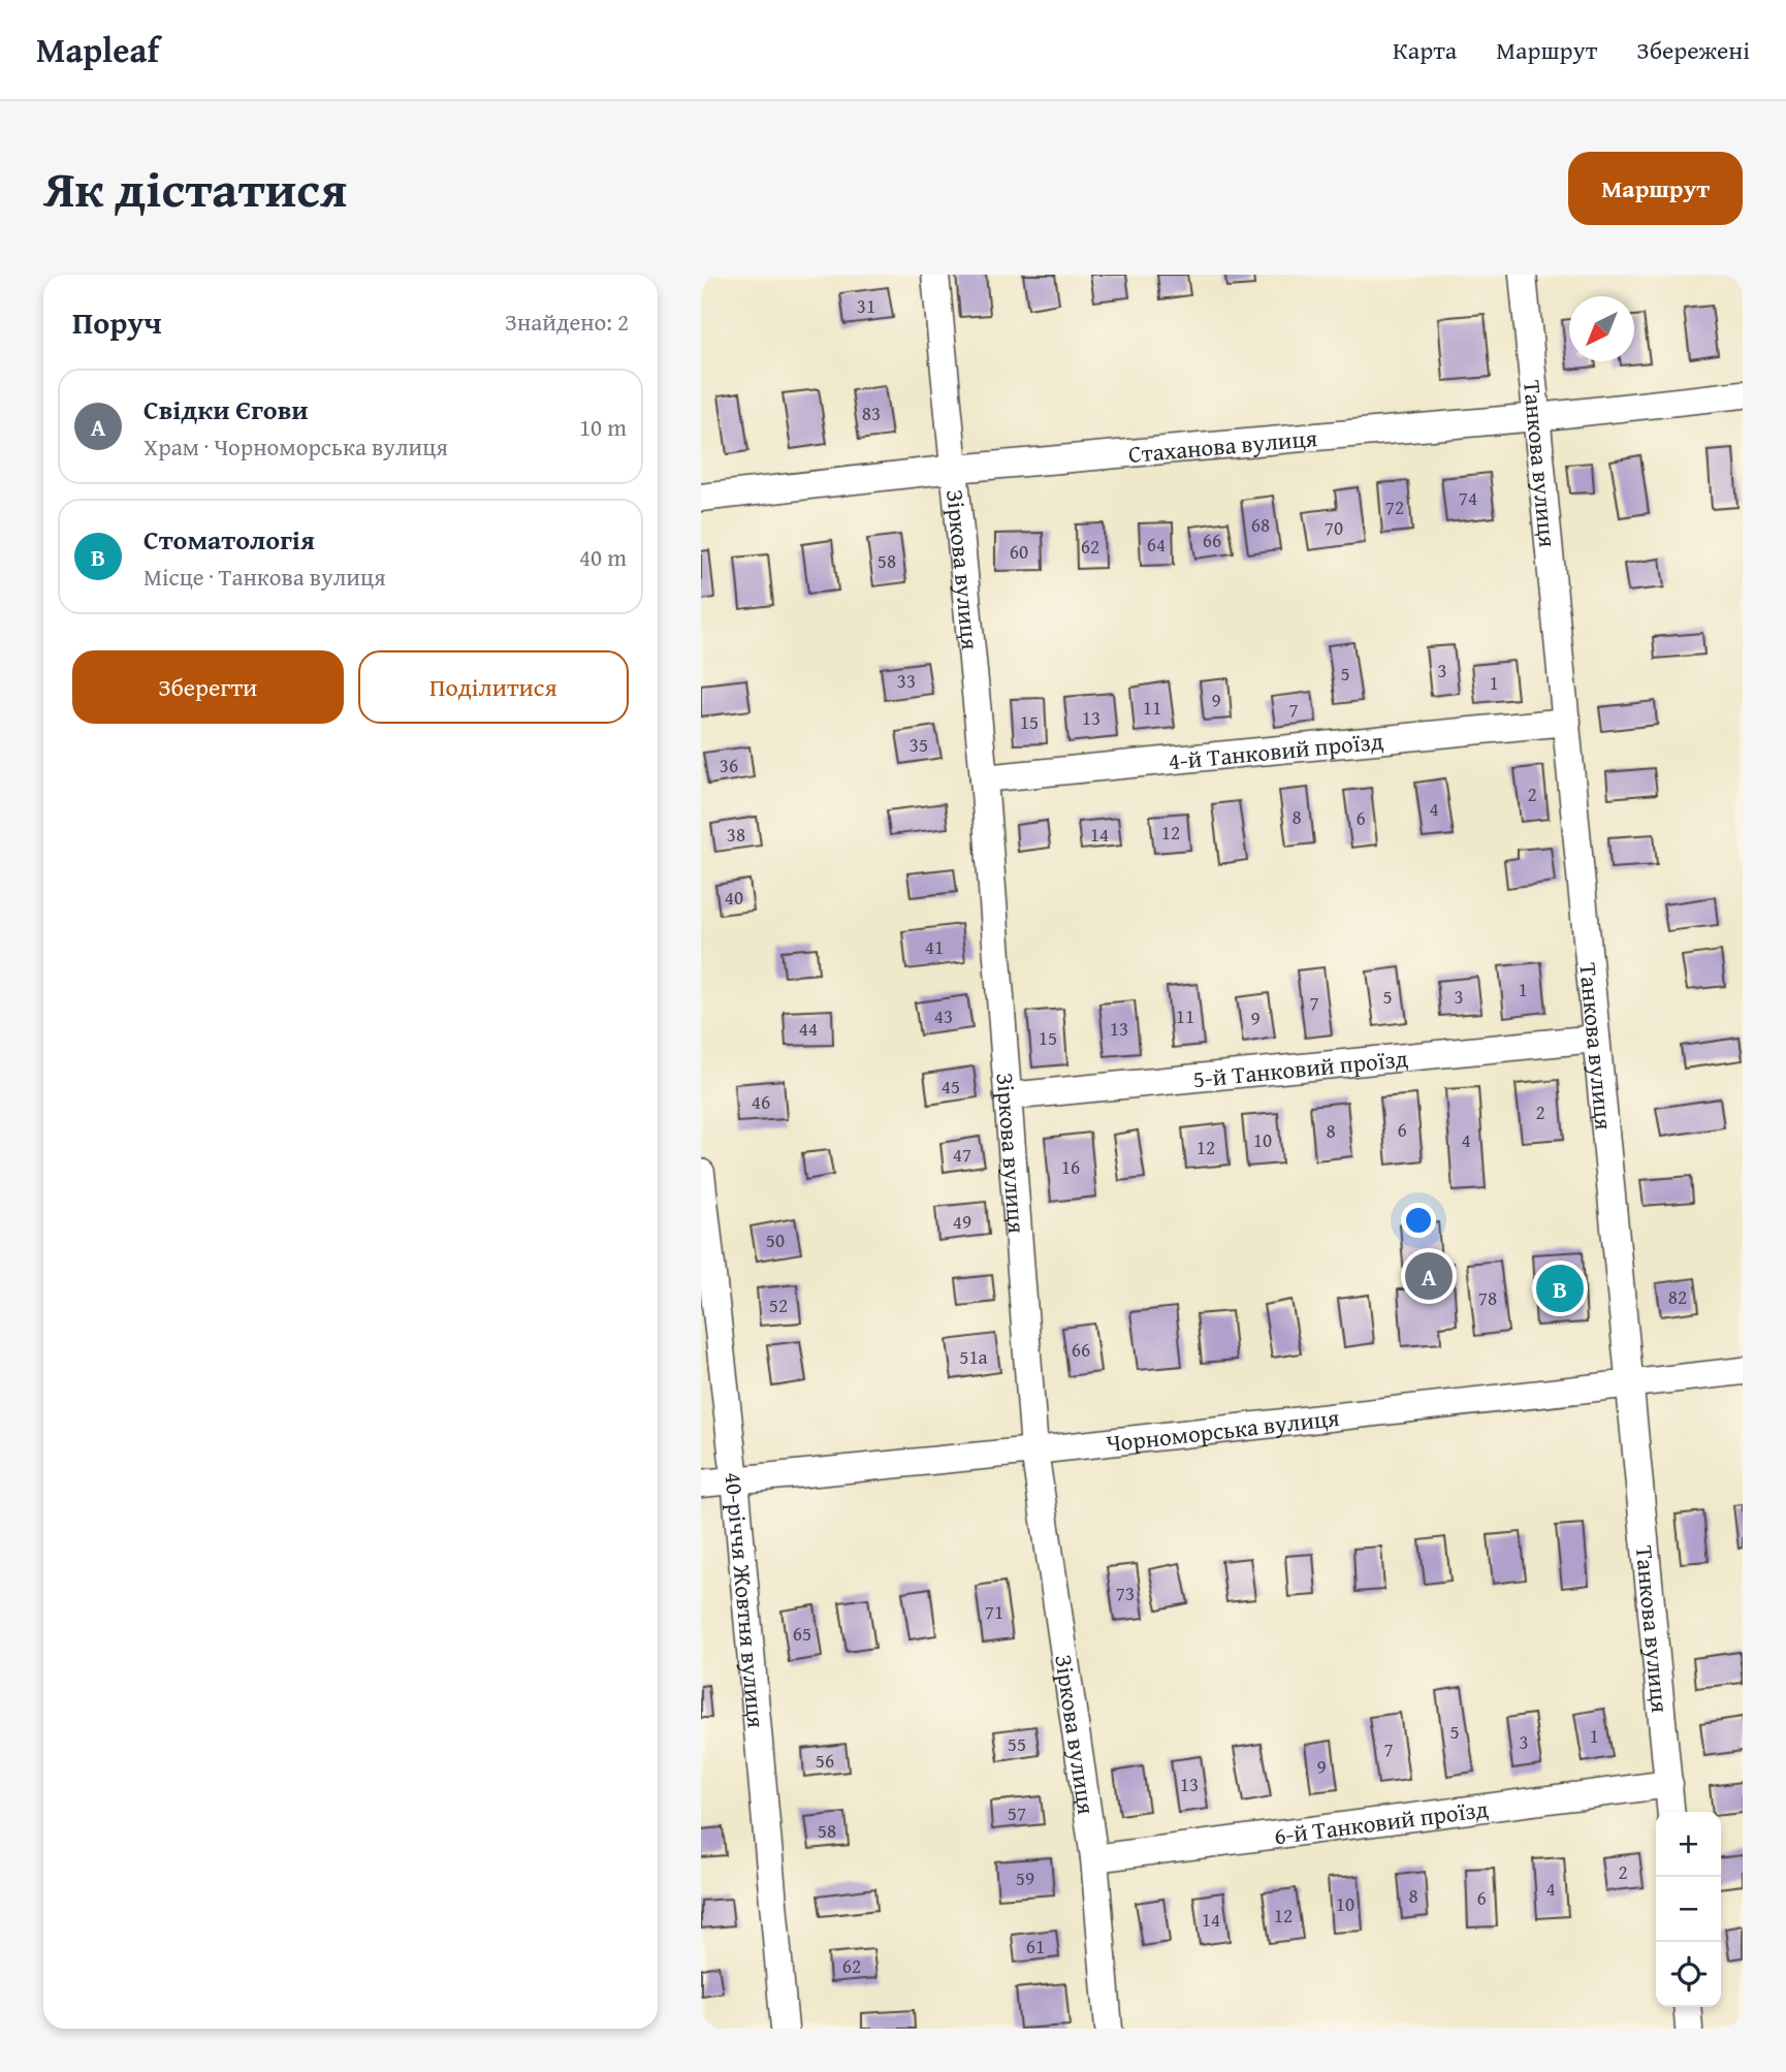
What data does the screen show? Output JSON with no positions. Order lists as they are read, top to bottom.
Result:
{
  "streets": {
    "street": [
      "Стаханова вулиця",
      "Танкова вулиця",
      "Зіркова вулиця",
      "4-й Танковий проїзд",
      "5-й Танковий проїзд",
      "Чорноморська вулиця",
      "40-річчя Жовтня вулиця",
      "6-й Танковий проїзд"
    ]
  },
  "crossings": [
    ["Стаханова вулиця", "Танкова вулиця"],
    ["Стаханова вулиця", "Зіркова вулиця"],
    ["Танкова вулиця", "4-й Танковий проїзд"],
    ["Танкова вулиця", "5-й Танковий проїзд"],
    ["Танкова вулиця", "Чорноморська вулиця"],
    ["Танкова вулиця", "6-й Танковий проїзд"],
    ["Зіркова вулиця", "4-й Танковий проїзд"],
    ["Зіркова вулиця", "5-й Танковий проїзд"],
    ["Зіркова вулиця", "Чорноморська вулиця"],
    ["Зіркова вулиця", "6-й Танковий проїзд"],
    ["Чорноморська вулиця", "40-річчя Жовтня вулиця"]
  ],
  "house_numbers": [
    "31",
    "83",
    "74",
    "72",
    "68",
    "70",
    "66",
    "64",
    "62",
    "60",
    "58",
    "3",
    "5",
    "33",
    "1",
    "9",
    "11",
    "7",
    "13",
    "15",
    "35",
    "36",
    "2",
    "4",
    "8",
    "6",
    "12",
    "38",
    "14",
    "40",
    "41",
    "1",
    "5",
    "3",
    "7",
    "43",
    "11",
    "9",
    "44",
    "13",
    "15",
    "45",
    "46",
    "2",
    "6",
    "8",
    "10",
    "4",
    "12",
    "47",
    "16",
    "49",
    "50",
    "82",
    "78",
    "52",
    "66",
    "51а",
    "73",
    "71",
    "65",
    "5",
    "1",
    "3",
    "55",
    "7",
    "56",
    "9",
    "13",
    "57",
    "58",
    "2",
    "59",
    "4",
    "8",
    "6",
    "10",
    "12",
    "14",
    "61",
    "62"
  ],
  "north": "bottom left",
  "page": {
    "header": "Mapleaf",
    "nav": ["Карта", "Маршрут", "Збережені"],
    "title": "Як дістатися",
    "buttons": [
      "Маршрут",
      ["Зберегти", "Поділитися"]
    ],
    "heading": ["Поруч", "Знайдено: 2"],
    "list": [
      {
        "mark": "A",
        "name": "Свідки Єгови",
        "note": "Храм · Чорноморська вулиця",
        "value": "10 m"
      },
      {
        "mark": "B",
        "name": "Стоматологія",
        "note": "Місце · Танкова вулиця",
        "value": "40 m"
      }
    ],
    "pins": ["A", "B"],
    "map_buttons": ["+", "−"]
  }
}
